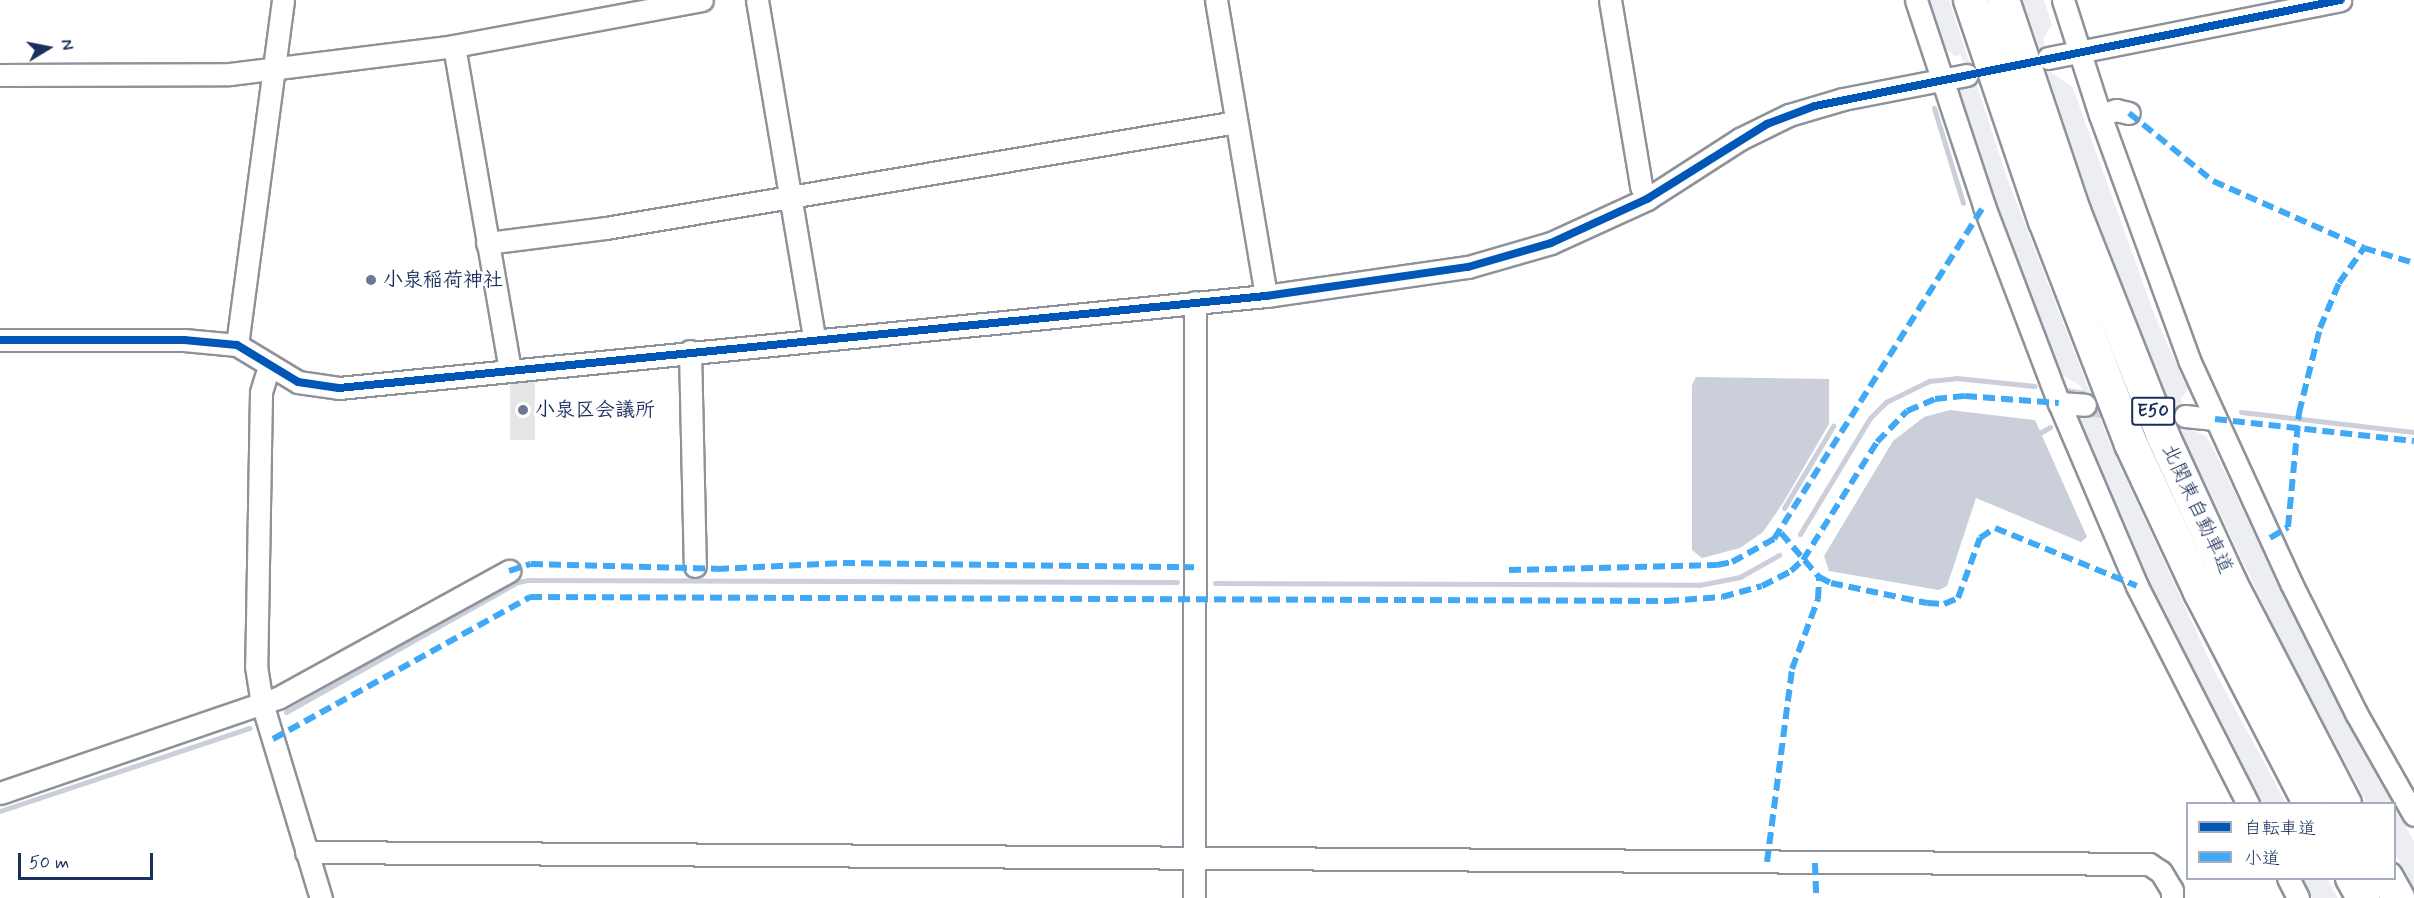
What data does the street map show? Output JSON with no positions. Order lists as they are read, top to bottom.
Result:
{
  "streets": {
    "highway": ["E50", "北関東自動車道"]
  },
  "places": ["小泉稲荷神社", "小泉区会議所"],
  "legend": ["自転車道", "小道"],
  "scale_bar": "50 m",
  "north": "right"
}
